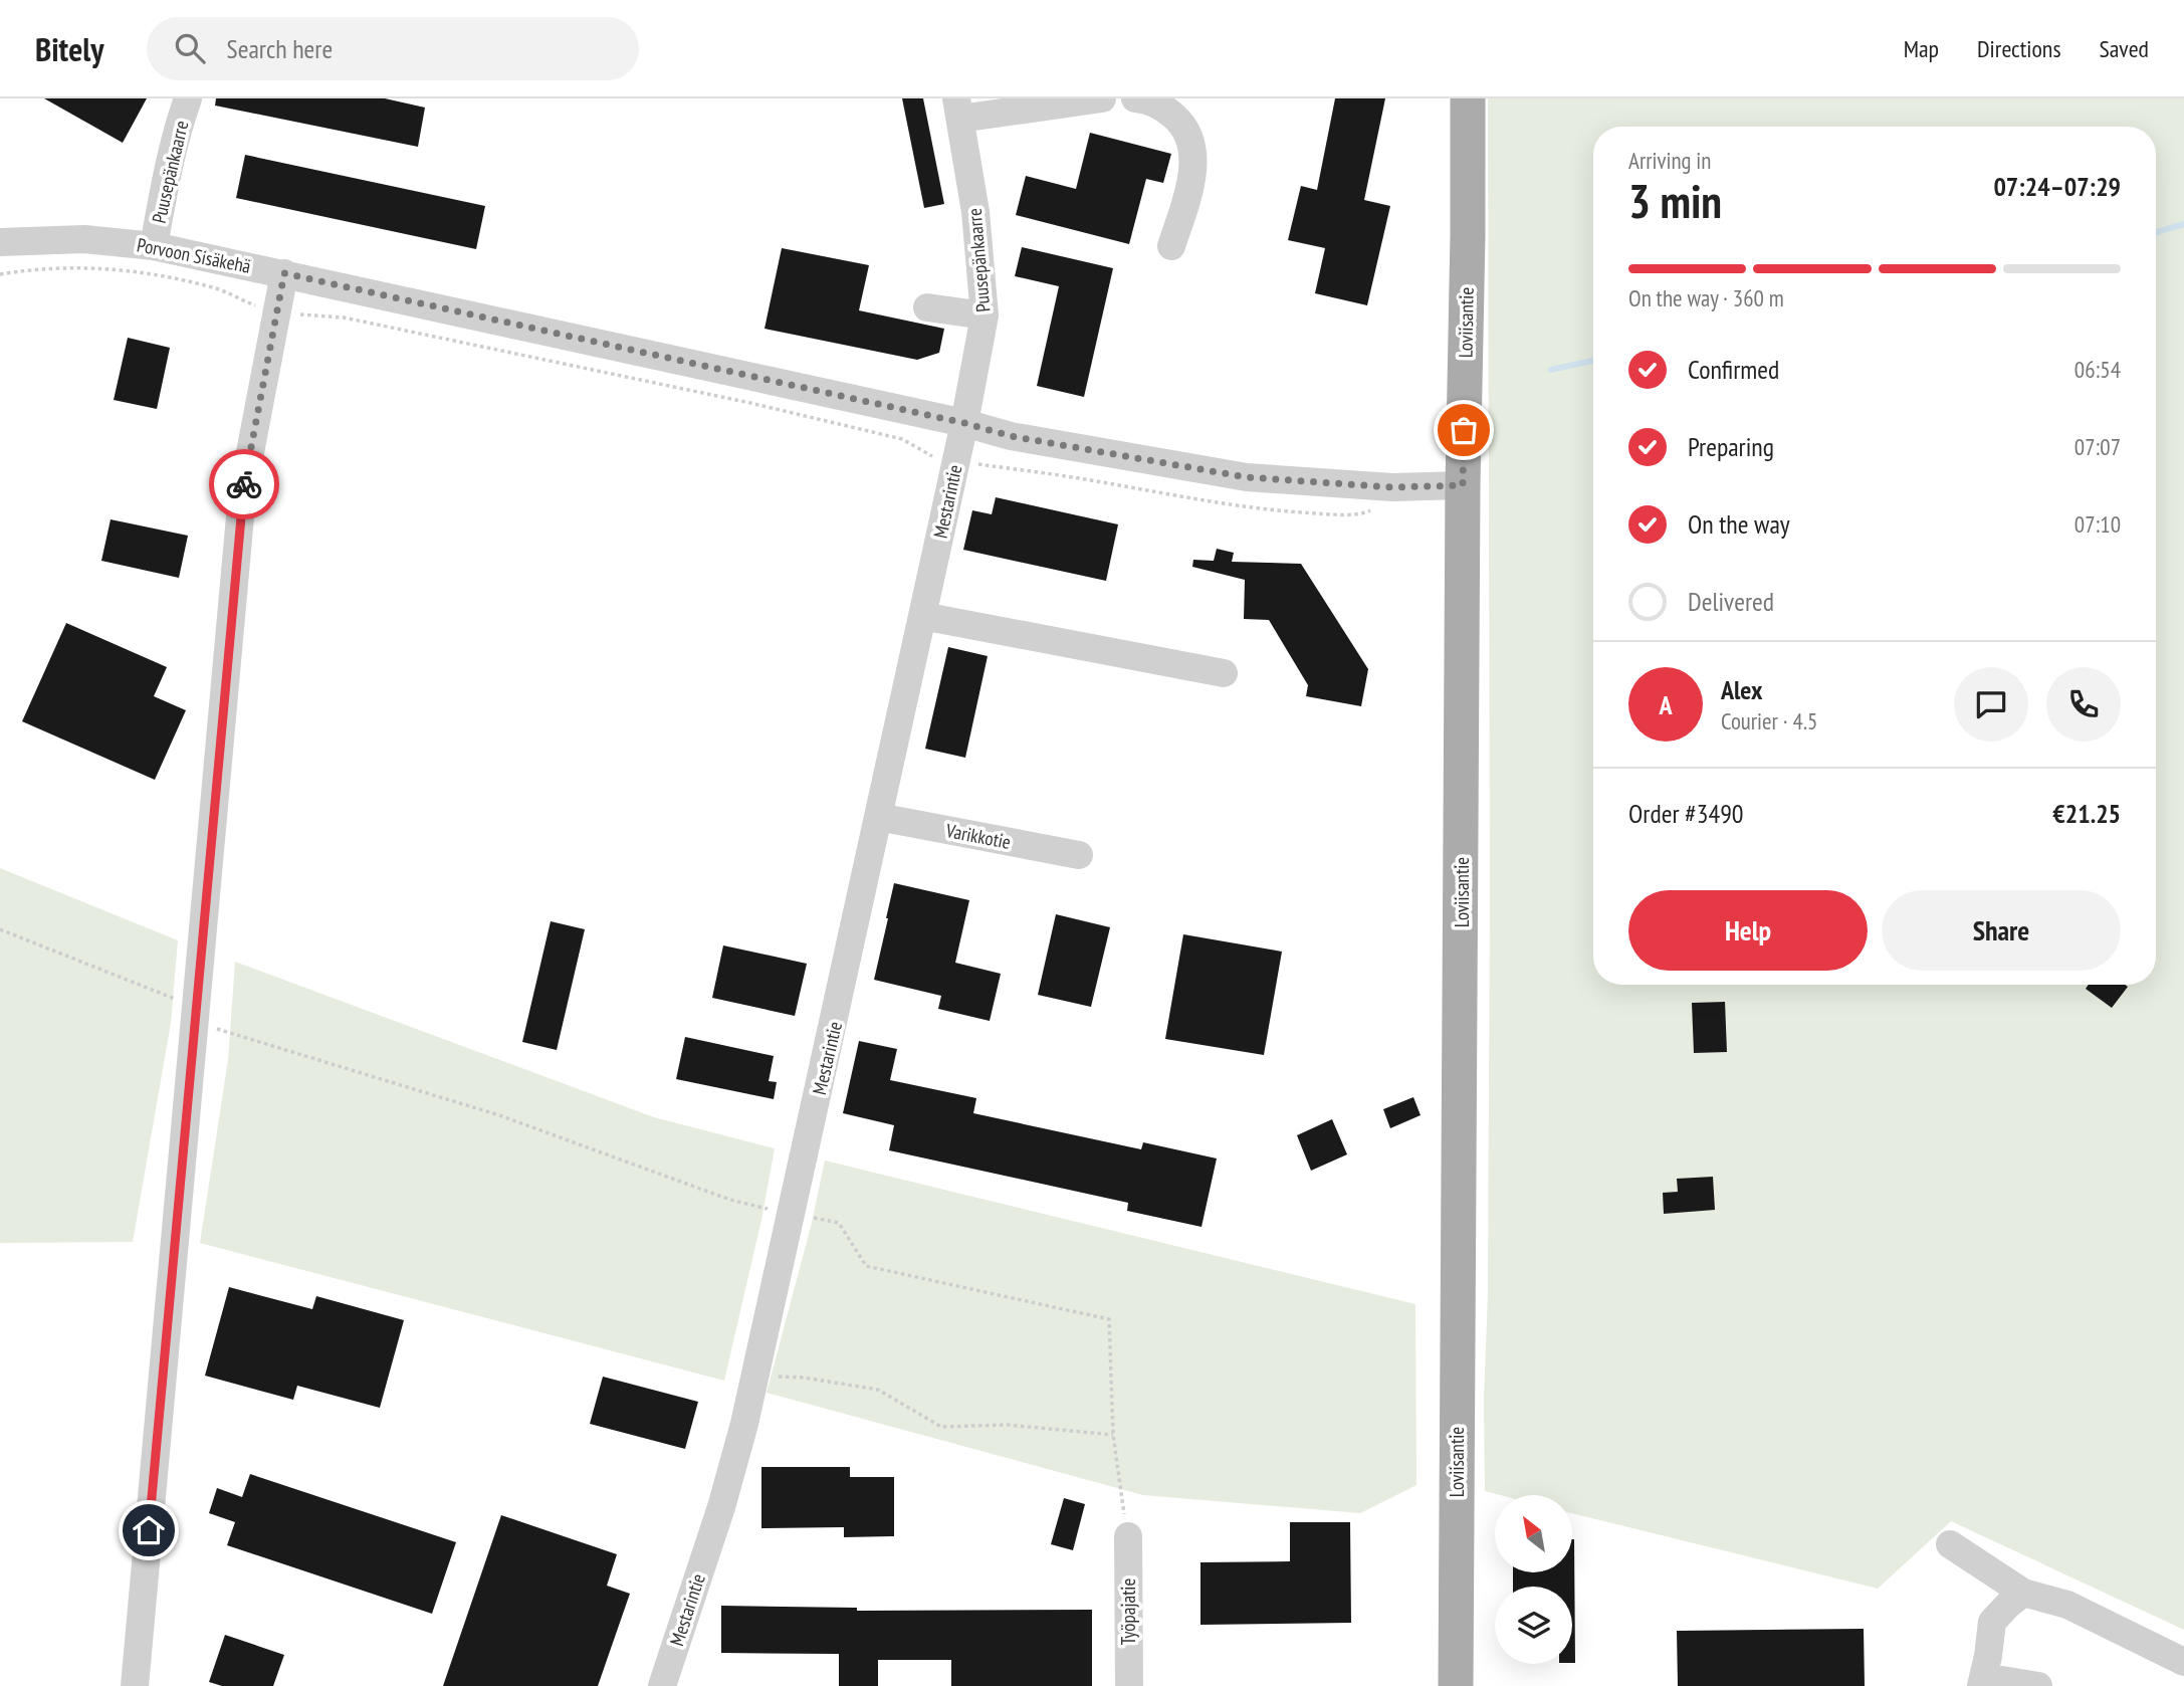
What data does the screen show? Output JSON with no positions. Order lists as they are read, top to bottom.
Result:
{
  "streets": {
    "main road": ["Loviisantie"],
    "street": [
      "Puusepänkaarre",
      "Porvoon Sisäkehä",
      "Mestarintie",
      "Varikkotie",
      "Työpajatie"
    ]
  },
  "crossings": [
    ["Puusepänkaarre", "Porvoon Sisäkehä"],
    ["Puusepänkaarre", "Mestarintie"],
    ["Porvoon Sisäkehä", "Loviisantie"],
    ["Porvoon Sisäkehä", "Mestarintie"],
    ["Mestarintie", "Varikkotie"]
  ],
  "north": "top left",
  "page": {
    "header": "Bitely",
    "search": "Search here",
    "nav": ["Map", "Directions", "Saved"],
    "heading": ["3 min", "Arriving in", "07:24–07:29"],
    "panel": [
      "Alex",
      "Courier · 4.5",
      "Order #3490",
      "€21.25"
    ],
    "bar": "On the way · 360 m",
    "list": [
      ["Confirmed", "06:54"],
      ["Preparing", "07:07"],
      ["On the way", "07:10"],
      "Delivered"
    ],
    "round": "A",
    "buttons": ["Help", "Share"]
  }
}
